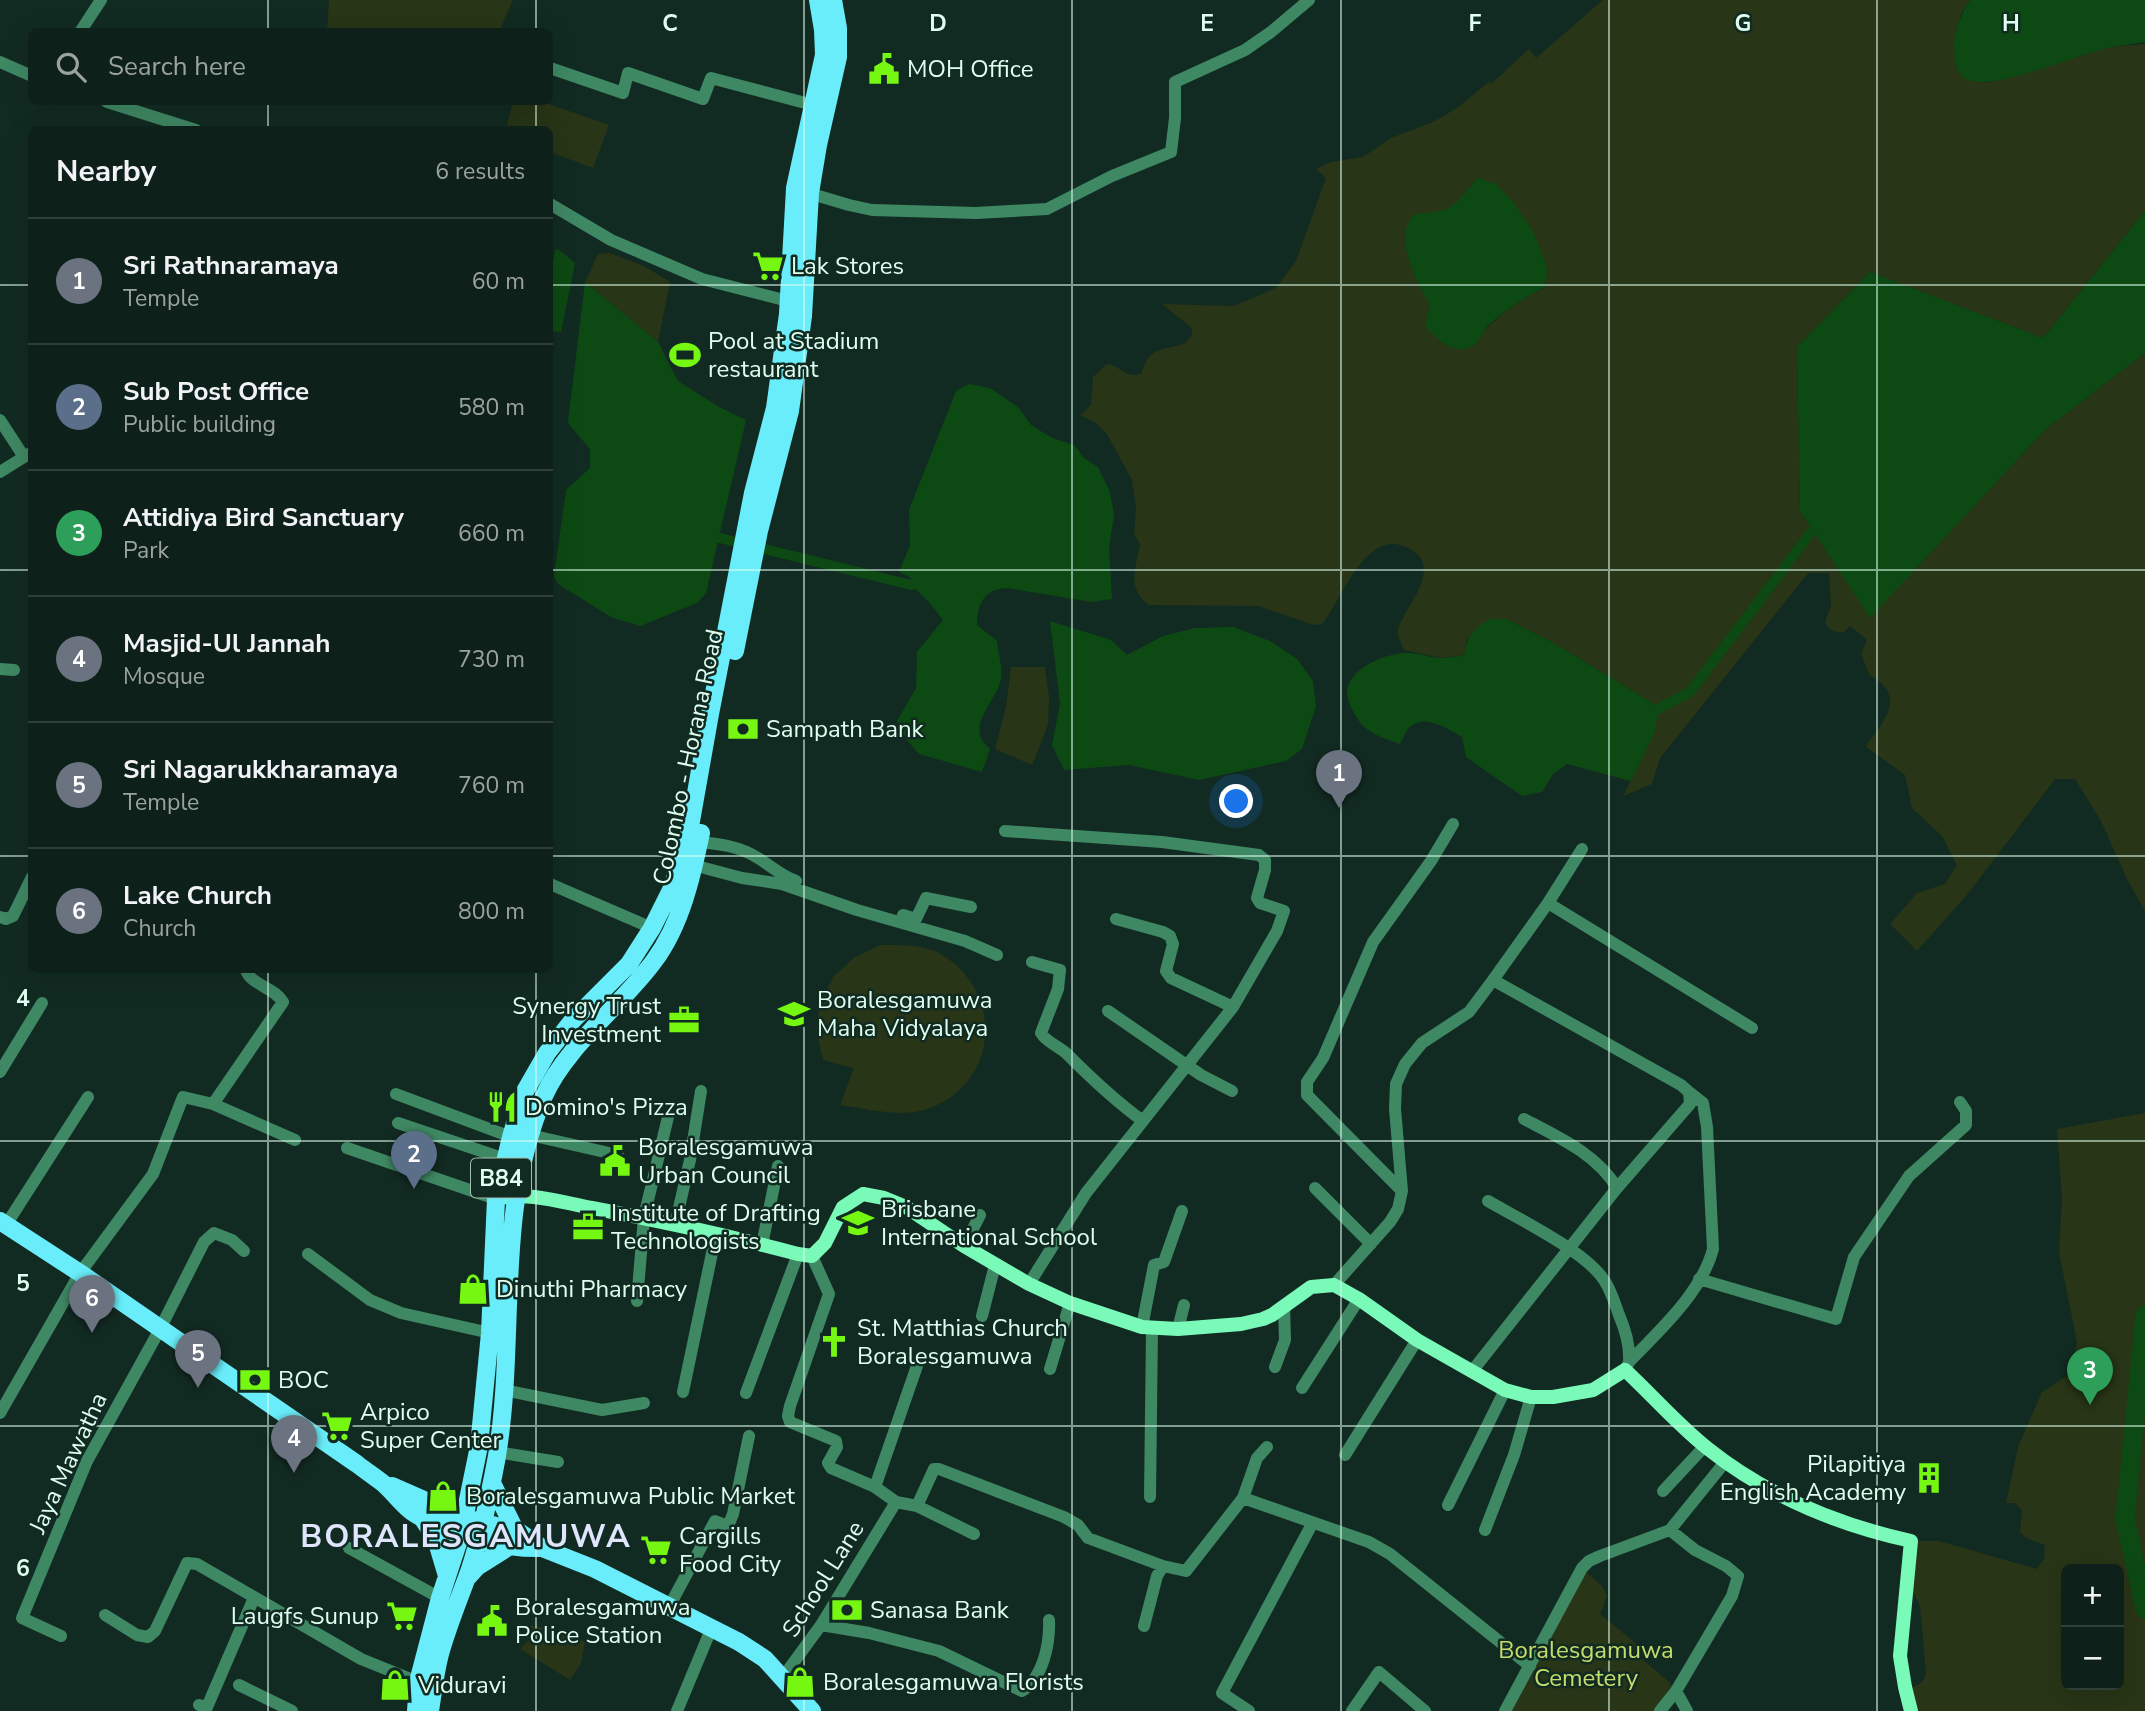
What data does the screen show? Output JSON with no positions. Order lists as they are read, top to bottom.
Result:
{
  "streets": {
    "main road": ["Colombo - Horana Road", "B84"],
    "street": ["Jaya Mawatha", "School Lane"]
  },
  "crossings": [
    ["Colombo - Horana Road", "B84"]
  ],
  "districts": ["BORALESGAMUWA"],
  "parks": ["Boralesgamuwa Cemetery"],
  "places": {
    "public building": ["MOH Office", "Boralesgamuwa Urban Council", "Boralesgamuwa Police Station"],
    "supermarket": [
      "Lak Stores",
      "Arpico Super Center",
      "Cargills Food City",
      "Laugfs Sunup"
    ],
    "sports": ["Pool at Stadium restaurant"],
    "bank": ["Sampath Bank", "BOC", "Sanasa Bank"],
    "school or university": ["Boralesgamuwa Maha Vidyalaya", "Brisbane International School"],
    "office": ["Synergy Trust Investment", "Institute of Drafting Technologists"],
    "restaurant": ["Domino's Pizza"],
    "shop": [
      "Dinuthi Pharmacy",
      "Boralesgamuwa Public Market",
      "Boralesgamuwa Florists",
      "Viduravi"
    ],
    "church": ["St. Matthias Church Boralesgamuwa"],
    "building": ["Pilapitiya English Academy"]
  },
  "page": {
    "search": "Search here",
    "heading": ["Nearby", "6 results"],
    "list": [
      {
        "mark": "1",
        "name": "Sri Rathnaramaya",
        "note": "Temple",
        "value": "60 m"
      },
      {
        "mark": "2",
        "name": "Sub Post Office",
        "note": "Public building",
        "value": "580 m"
      },
      {
        "mark": "3",
        "name": "Attidiya Bird Sanctuary",
        "note": "Park",
        "value": "660 m"
      },
      {
        "mark": "4",
        "name": "Masjid-Ul Jannah",
        "note": "Mosque",
        "value": "730 m"
      },
      {
        "mark": "5",
        "name": "Sri Nagarukkharamaya",
        "note": "Temple",
        "value": "760 m"
      },
      {
        "mark": "6",
        "name": "Lake Church",
        "note": "Church",
        "value": "800 m"
      }
    ],
    "pins": [
      "1",
      "2",
      "6",
      "5",
      "3",
      "4"
    ],
    "map_buttons": ["+", "−"]
  },
  "grid": {
    "columns": [
      "C",
      "D",
      "E",
      "F",
      "G",
      "H"
    ],
    "rows": ["4", "5", "6"]
  }
}
